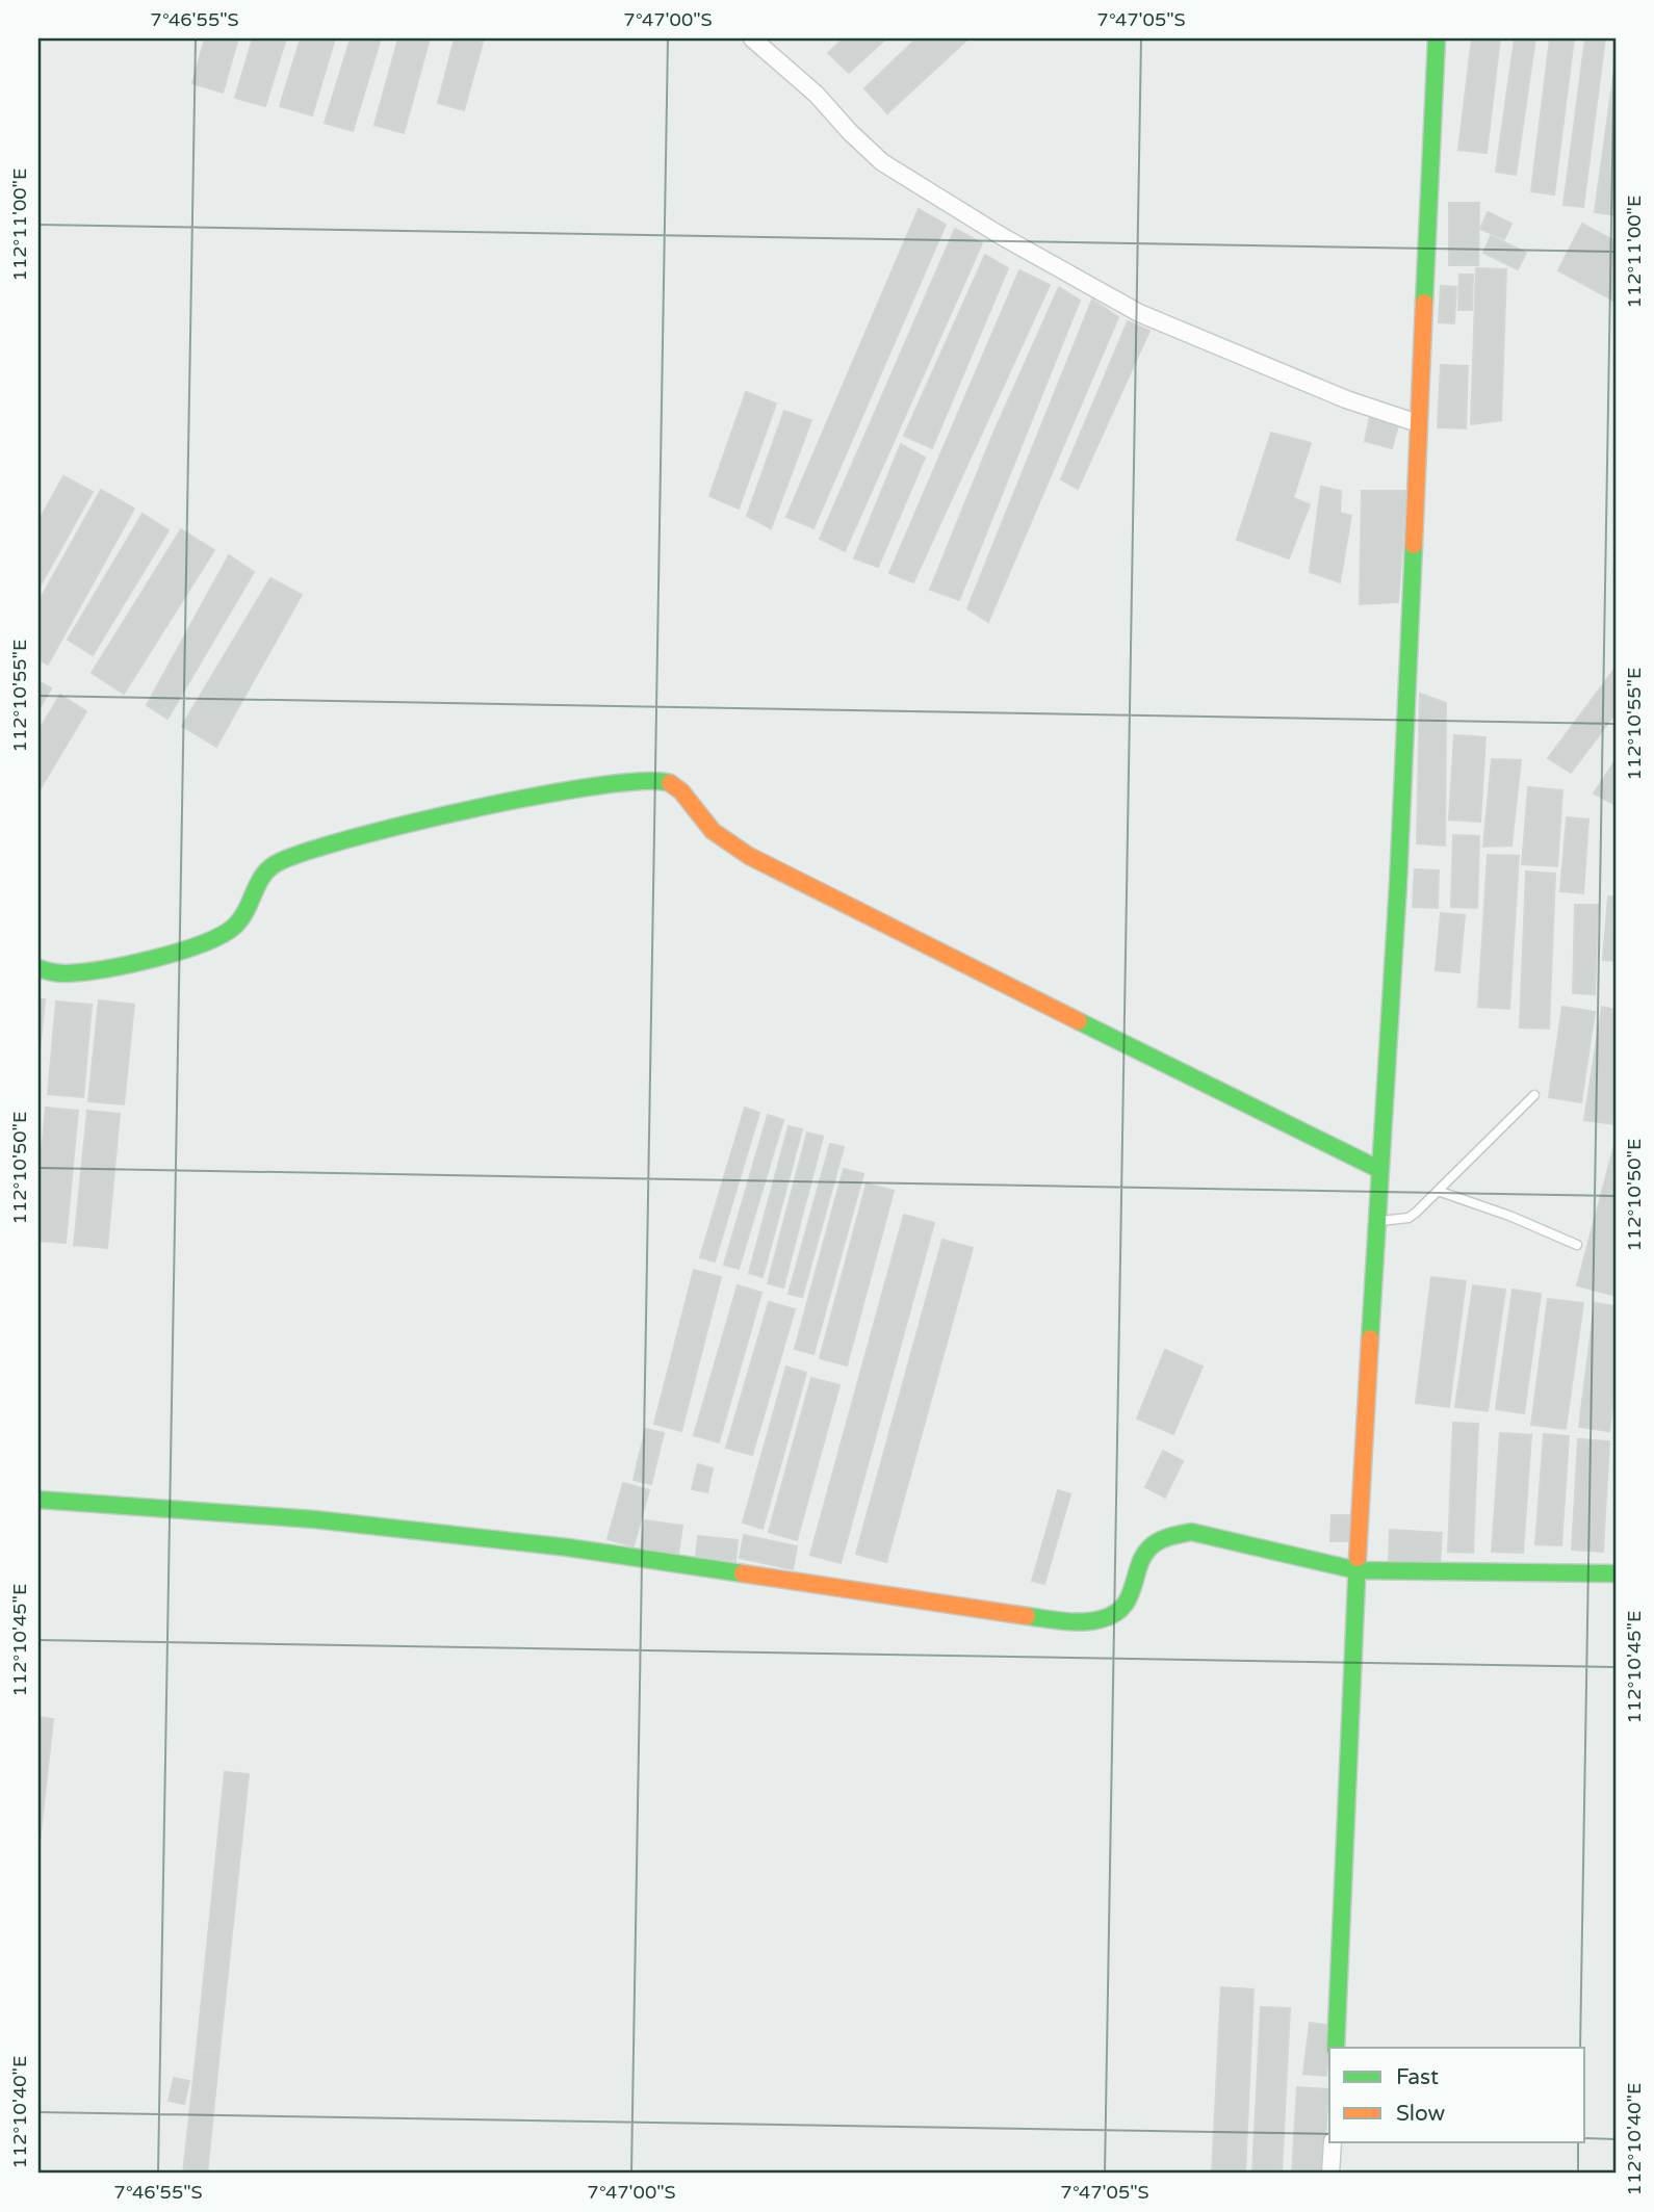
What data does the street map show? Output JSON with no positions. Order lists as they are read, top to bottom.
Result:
{
  "legend": ["Fast", "Slow"],
  "coordinates": [
    "7°46'55\"S",
    "7°47'00\"S",
    "7°47'05\"S",
    "112°11'00\"E",
    "112°10'55\"E",
    "112°10'50\"E",
    "112°10'45\"E",
    "112°10'40\"E"
  ]
}
